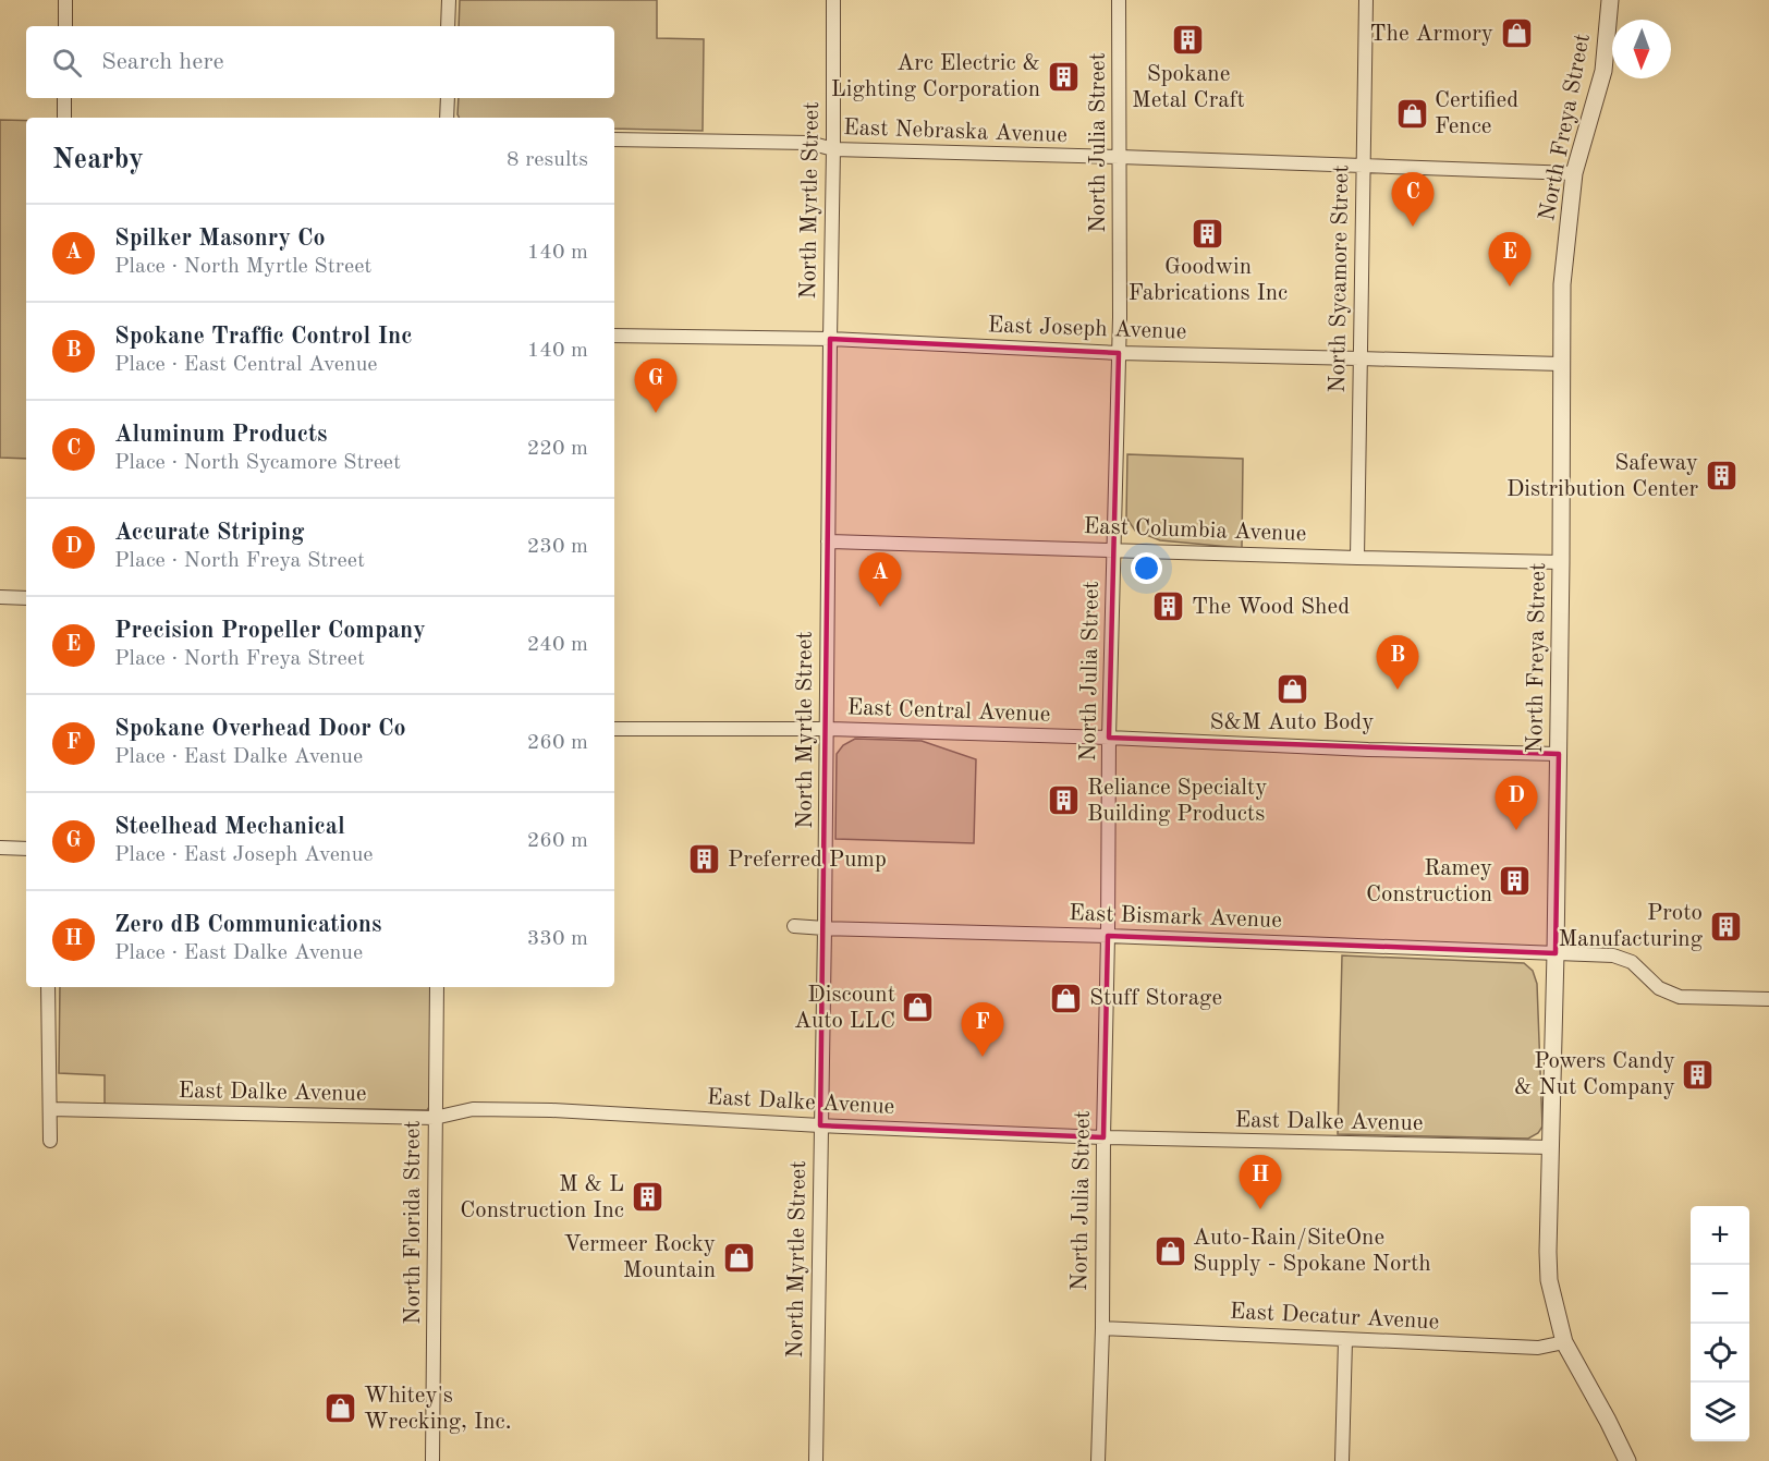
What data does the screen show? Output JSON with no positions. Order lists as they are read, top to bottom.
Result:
{
  "streets": {
    "street": [
      "North Freya Street",
      "East Nebraska Avenue",
      "North Julia Street",
      "North Myrtle Street",
      "North Sycamore Street",
      "East Joseph Avenue",
      "East Columbia Avenue",
      "East Central Avenue",
      "East Bismark Avenue",
      "East Dalke Avenue",
      "North Florida Street",
      "East Decatur Avenue"
    ]
  },
  "crossings": [
    ["North Freya Street", "East Nebraska Avenue"],
    ["North Freya Street", "East Joseph Avenue"],
    ["North Freya Street", "East Columbia Avenue"],
    ["North Freya Street", "East Central Avenue"],
    ["North Freya Street", "East Bismark Avenue"],
    ["North Freya Street", "East Dalke Avenue"],
    ["North Freya Street", "East Decatur Avenue"],
    ["East Nebraska Avenue", "North Julia Street"],
    ["East Nebraska Avenue", "North Myrtle Street"],
    ["East Nebraska Avenue", "North Sycamore Street"],
    ["North Julia Street", "East Joseph Avenue"],
    ["North Julia Street", "East Columbia Avenue"],
    ["North Julia Street", "East Central Avenue"],
    ["North Julia Street", "East Bismark Avenue"],
    ["North Julia Street", "East Dalke Avenue"],
    ["North Julia Street", "East Decatur Avenue"],
    ["North Myrtle Street", "East Joseph Avenue"],
    ["North Myrtle Street", "East Columbia Avenue"],
    ["North Myrtle Street", "East Central Avenue"],
    ["North Myrtle Street", "East Bismark Avenue"],
    ["North Myrtle Street", "East Dalke Avenue"],
    ["North Sycamore Street", "East Joseph Avenue"],
    ["North Sycamore Street", "East Columbia Avenue"],
    ["East Dalke Avenue", "North Florida Street"]
  ],
  "places": {
    "shop": [
      "The Armory",
      "Certified Fence",
      "S&M Auto Body",
      "Stuff Storage",
      "Discount Auto LLC",
      "Auto-Rain/SiteOne Supply - Spokane North",
      "Vermeer Rocky Mountain",
      "Whitey's Wrecking, Inc."
    ],
    "building": [
      "Spokane Metal Craft",
      "Arc Electric & Lighting Corporation",
      "Goodwin Fabrications Inc",
      "Safeway Distribution Center",
      "The Wood Shed",
      "Reliance Specialty Building Products",
      "Preferred Pump",
      "Ramey Construction",
      "Proto Manufacturing",
      "Powers Candy & Nut Company",
      "M & L Construction Inc"
    ]
  },
  "north": "bottom",
  "page": {
    "search": "Search here",
    "heading": ["Nearby", "8 results"],
    "pins": [
      "C",
      "E",
      "G",
      "A",
      "B",
      "D",
      "F",
      "H"
    ],
    "list": [
      {
        "mark": "A",
        "name": "Spilker Masonry Co",
        "note": "Place · North Myrtle Street",
        "value": "140 m"
      },
      {
        "mark": "B",
        "name": "Spokane Traffic Control Inc",
        "note": "Place · East Central Avenue",
        "value": "140 m"
      },
      {
        "mark": "C",
        "name": "Aluminum Products",
        "note": "Place · North Sycamore Street",
        "value": "220 m"
      },
      {
        "mark": "D",
        "name": "Accurate Striping",
        "note": "Place · North Freya Street",
        "value": "230 m"
      },
      {
        "mark": "E",
        "name": "Precision Propeller Company",
        "note": "Place · North Freya Street",
        "value": "240 m"
      },
      {
        "mark": "F",
        "name": "Spokane Overhead Door Co",
        "note": "Place · East Dalke Avenue",
        "value": "260 m"
      },
      {
        "mark": "G",
        "name": "Steelhead Mechanical",
        "note": "Place · East Joseph Avenue",
        "value": "260 m"
      },
      {
        "mark": "H",
        "name": "Zero dB Communications",
        "note": "Place · East Dalke Avenue",
        "value": "330 m"
      }
    ],
    "map_buttons": ["+", "−"]
  }
}
